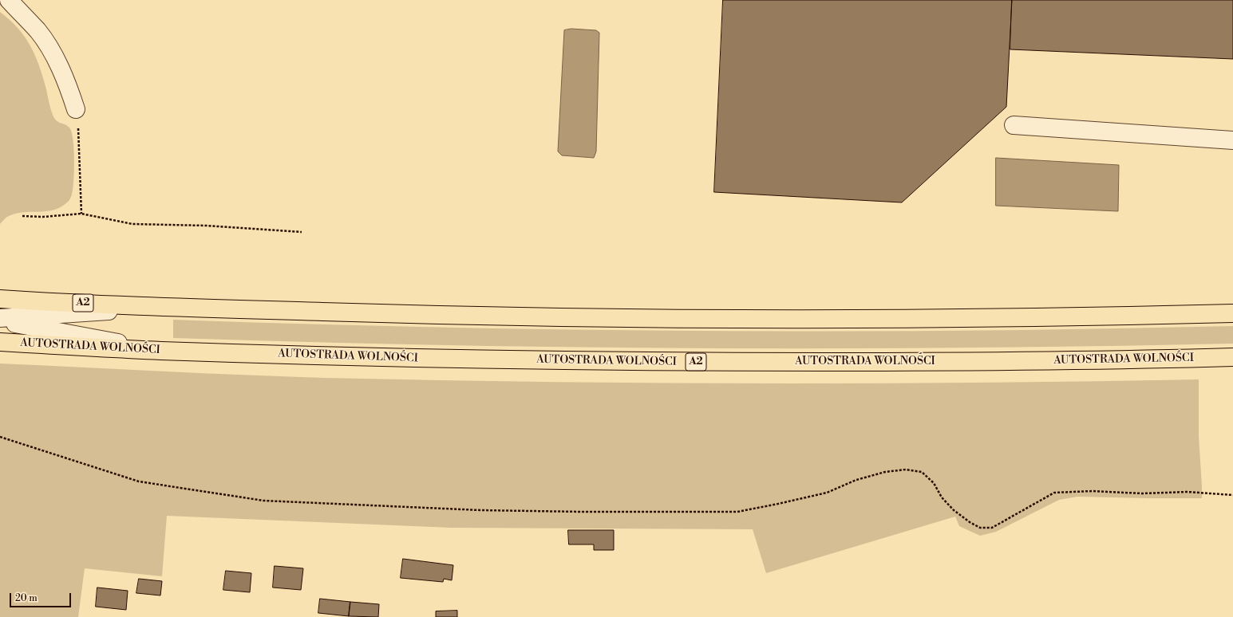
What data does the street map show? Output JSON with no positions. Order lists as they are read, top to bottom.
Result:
{
  "streets": {
    "highway": ["A2", "AUTOSTRADA WOLNOŚCI"]
  },
  "scale_bar": "20 m"
}
